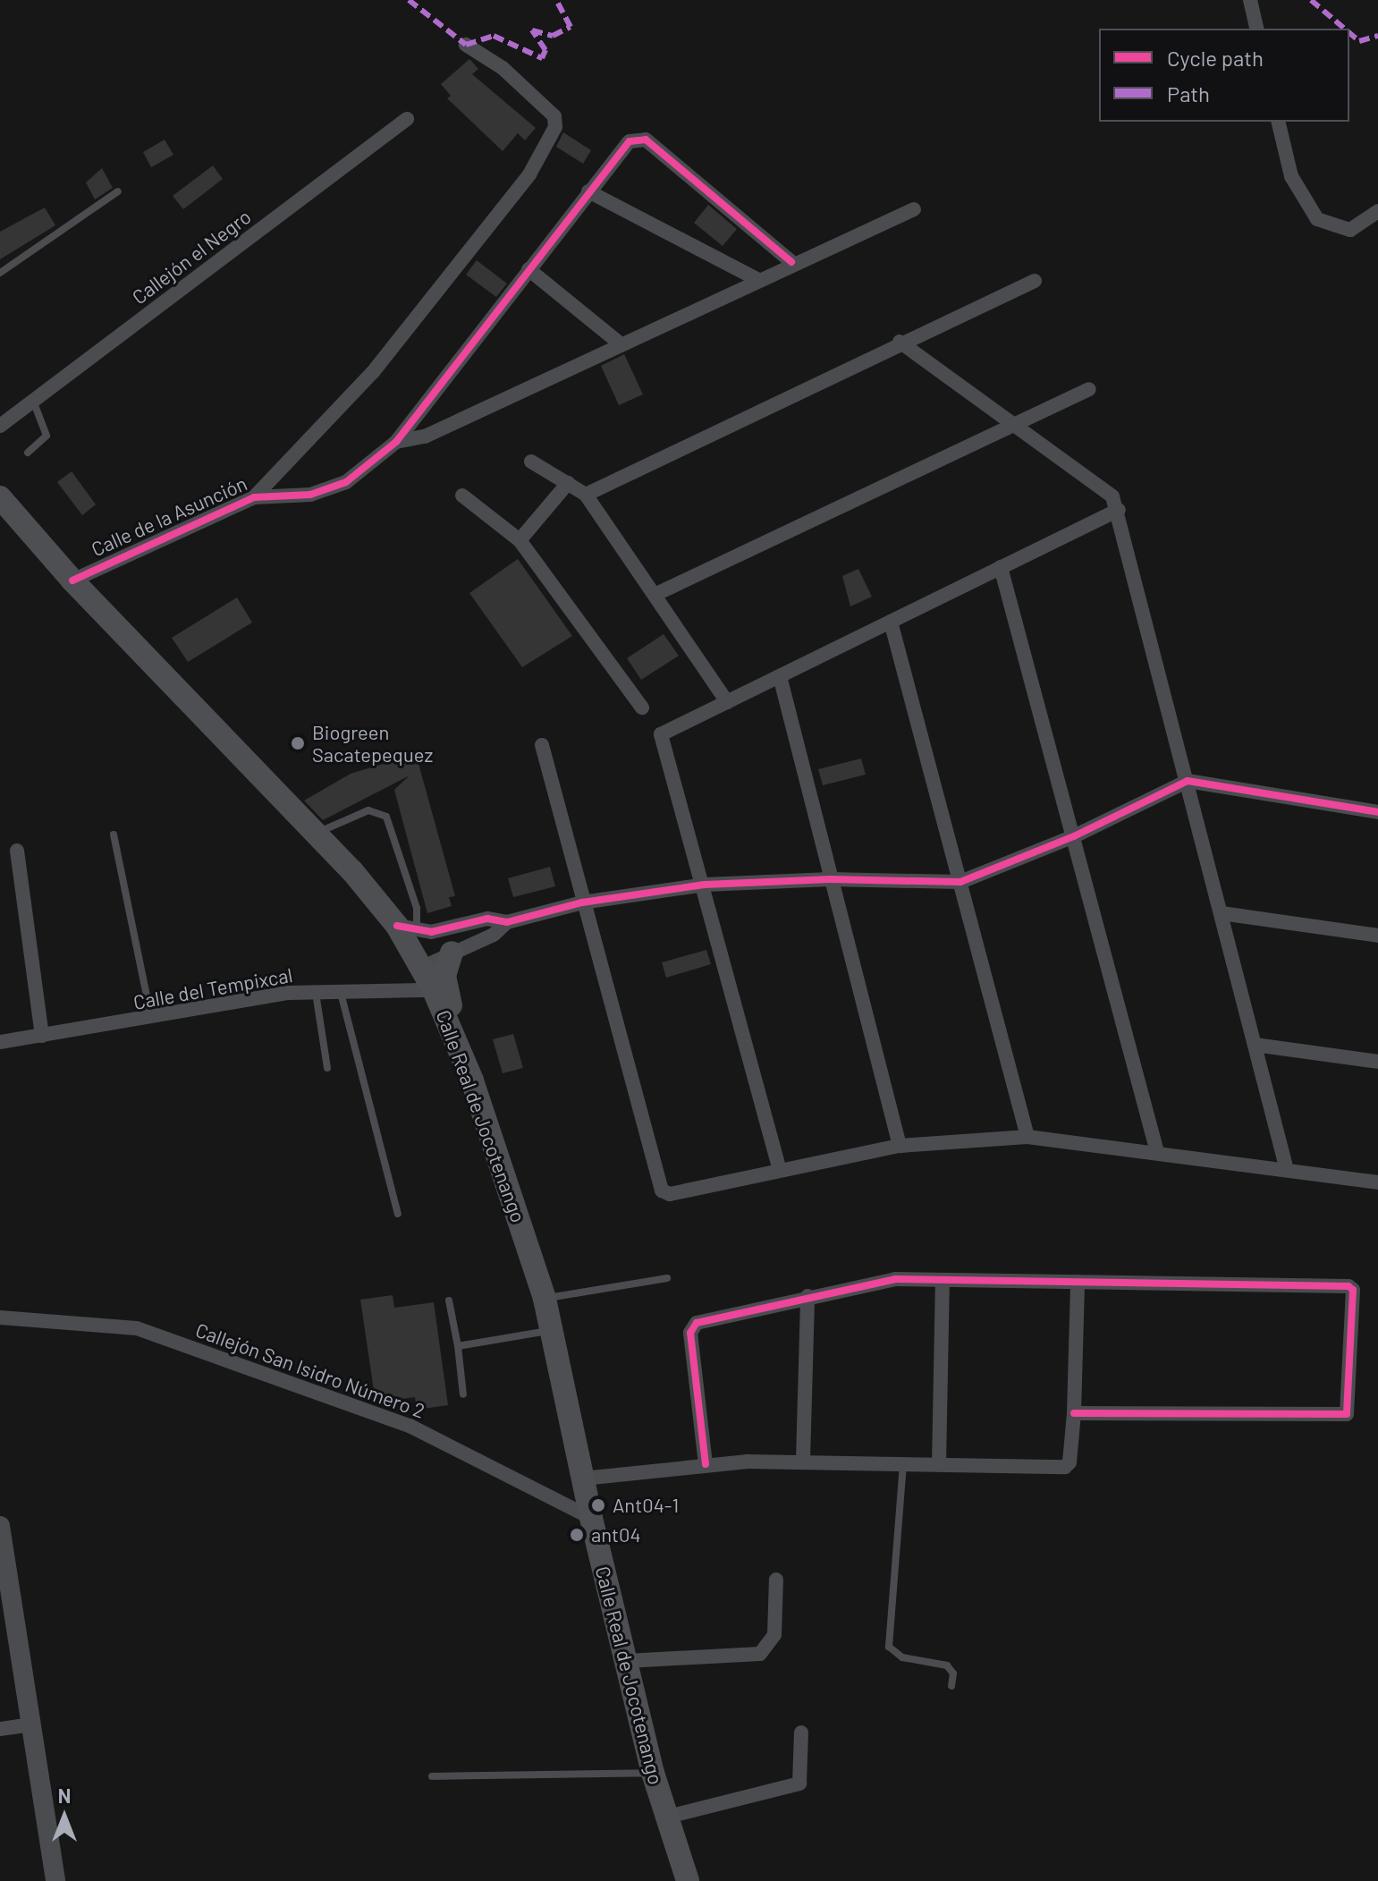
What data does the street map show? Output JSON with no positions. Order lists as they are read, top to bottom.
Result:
{
  "streets": {
    "main road": ["Calle Real de Jocotenango"],
    "street": [
      "Callejón el Negro",
      "Calle de la Asunción",
      "Calle del Tempixcal",
      "Callejón San Isidro Número 2"
    ]
  },
  "crossings": [
    ["Calle de la Asunción", "Calle Real de Jocotenango"],
    ["Calle del Tempixcal", "Calle Real de Jocotenango"],
    ["Calle Real de Jocotenango", "Callejón San Isidro Número 2"]
  ],
  "places": ["Biogreen Sacatepequez", "Ant04-1", "ant04"],
  "legend": ["Cycle path", "Path"],
  "north": "top"
}
